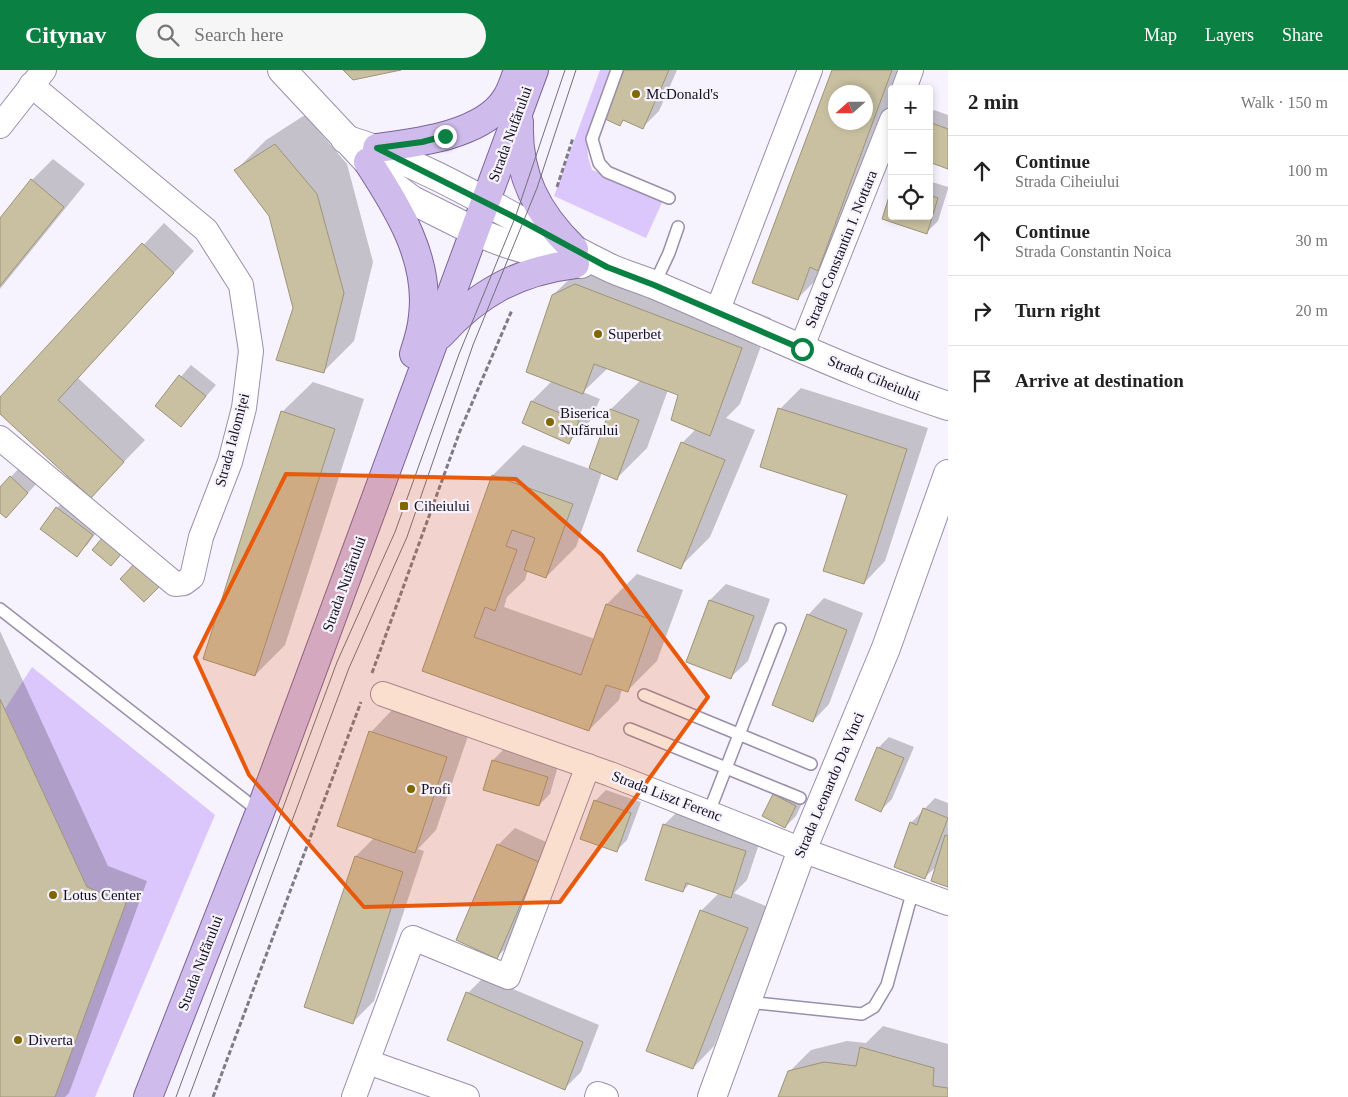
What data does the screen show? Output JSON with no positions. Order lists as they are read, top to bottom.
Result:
{
  "streets": {
    "main road": ["Strada Nufărului"],
    "street": [
      "Strada Constantin I. Nottara",
      "Strada Ciheiului",
      "Strada Ialomiței",
      "Strada Leonardo Da Vinci",
      "Strada Liszt Ferenc"
    ]
  },
  "crossings": [
    ["Strada Nufărului", "Strada Ciheiului"],
    ["Strada Constantin I. Nottara", "Strada Ciheiului"],
    ["Strada Leonardo Da Vinci", "Strada Liszt Ferenc"]
  ],
  "places": {
    "other": [
      "McDonald's",
      "Superbet",
      "Biserica Nufărului",
      "Profi",
      "Lotus Center",
      "Diverta"
    ],
    "transit": ["Ciheiului"]
  },
  "north": "left",
  "page": {
    "header": "Citynav",
    "search": "Search here",
    "nav": ["Map", "Layers", "Share"],
    "heading": ["2 min", "Walk · 150 m"],
    "map_buttons": ["+", "−"],
    "list": [
      ["Continue", "Strada Ciheiului", "100 m"],
      ["Continue", "Strada Constantin Noica", "30 m"],
      ["Turn right", "20 m"],
      "Arrive at destination"
    ]
  }
}
